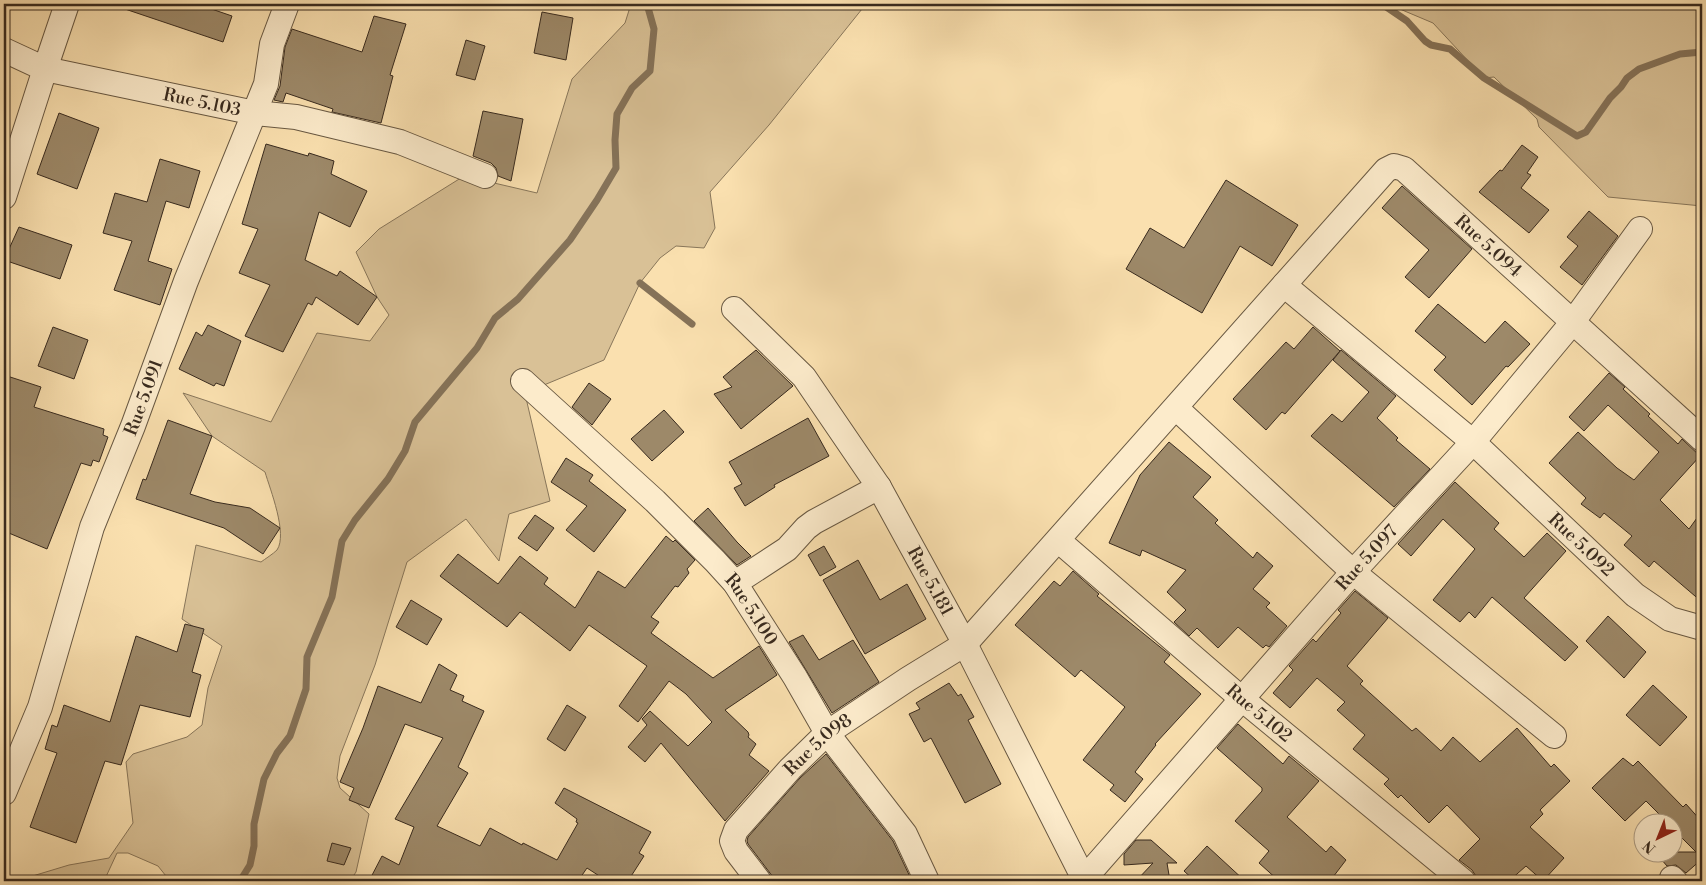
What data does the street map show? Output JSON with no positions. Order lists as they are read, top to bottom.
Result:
{
  "streets": {
    "street": [
      "Rue 5.103",
      "Rue 5.094",
      "Rue 5.091",
      "Rue 5.092",
      "Rue 5.097",
      "Rue 5.181",
      "Rue 5.100",
      "Rue 5.102",
      "Rue 5.098"
    ]
  },
  "crossings": [
    ["Rue 5.103", "Rue 5.091"],
    ["Rue 5.094", "Rue 5.092"],
    ["Rue 5.094", "Rue 5.097"],
    ["Rue 5.094", "Rue 5.098"],
    ["Rue 5.092", "Rue 5.097"],
    ["Rue 5.092", "Rue 5.098"],
    ["Rue 5.097", "Rue 5.181"],
    ["Rue 5.097", "Rue 5.102"],
    ["Rue 5.181", "Rue 5.098"],
    ["Rue 5.100", "Rue 5.098"],
    ["Rue 5.102", "Rue 5.098"]
  ],
  "north": "bottom left"
}
